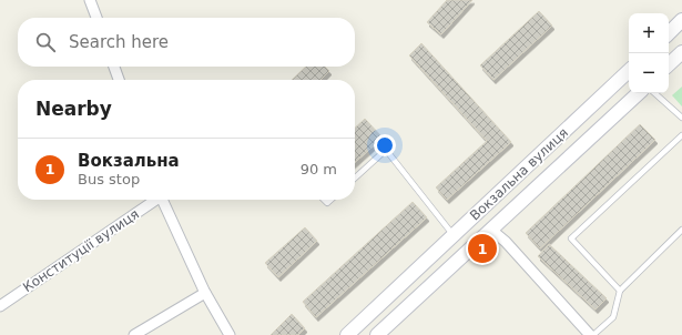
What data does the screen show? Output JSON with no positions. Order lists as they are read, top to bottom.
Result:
{
  "streets": {
    "street": ["Вокзальна вулиця", "Конституції вулиця"]
  },
  "page": {
    "map_buttons": ["+", "−"],
    "search": "Search here",
    "heading": "Nearby",
    "list": [
      {
        "mark": "1",
        "name": "Вокзальна",
        "note": "Bus stop",
        "value": "90 m"
      }
    ],
    "pins": "1"
  }
}
